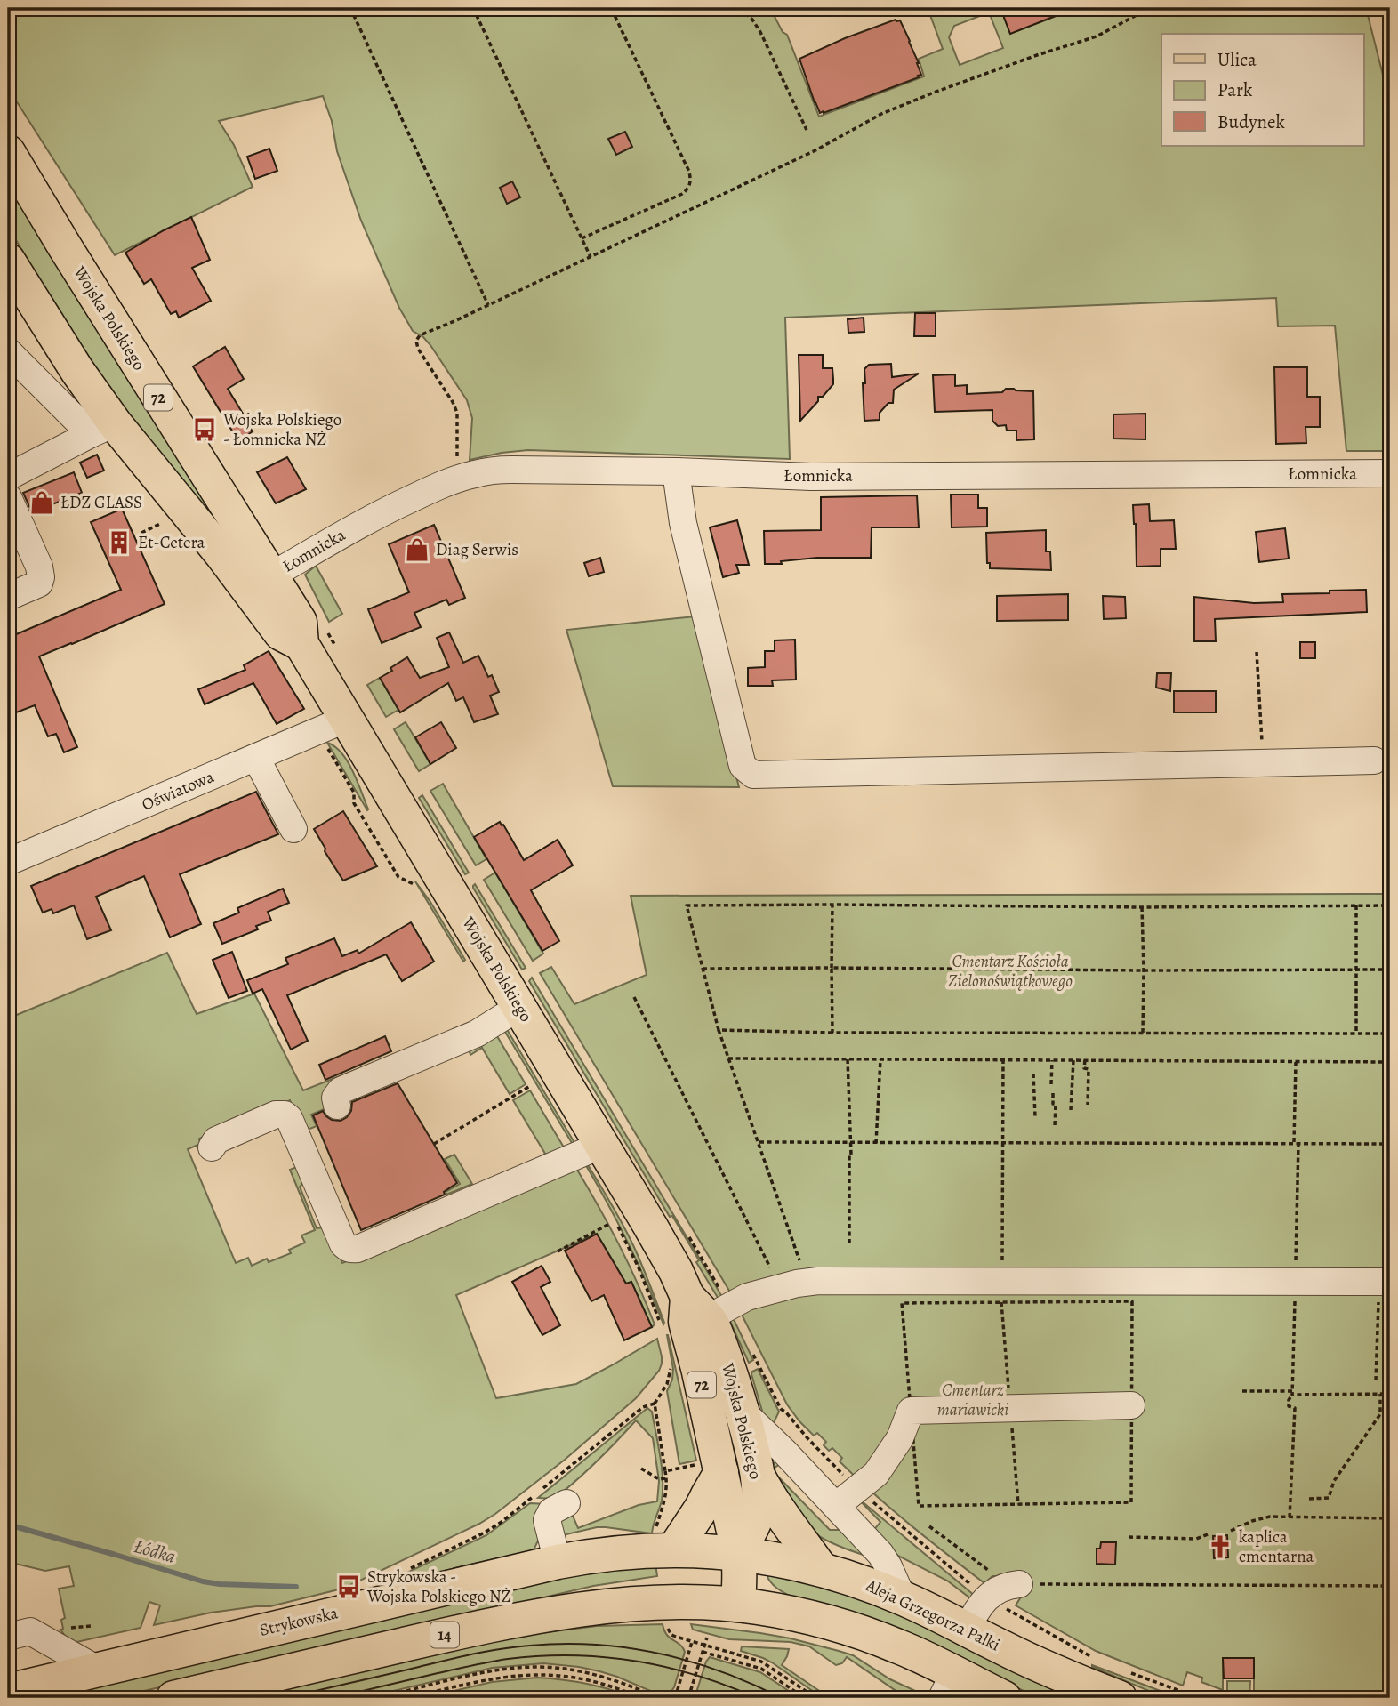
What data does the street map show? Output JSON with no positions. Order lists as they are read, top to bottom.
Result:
{
  "streets": {
    "main road": [
      "Wojska Polskiego",
      "72",
      "Aleja Grzegorza Palki",
      "Strykowska",
      "14"
    ],
    "street": ["Łomnicka", "Oświatowa"]
  },
  "crossings": [
    ["Wojska Polskiego", "72"],
    ["Wojska Polskiego", "Łomnicka"],
    ["Wojska Polskiego", "Oświatowa"],
    ["Wojska Polskiego", "Aleja Grzegorza Palki"],
    ["Wojska Polskiego", "Strykowska"],
    ["Wojska Polskiego", "14"],
    ["72", "Aleja Grzegorza Palki"],
    ["Aleja Grzegorza Palki", "Strykowska"]
  ],
  "water": ["Łódka"],
  "parks": ["Cmentarz Kościoła Zielonoświątkowego", "Cmentarz mariawicki"],
  "places": {
    "bus stop": ["Wojska Polskiego - Łomnicka NŻ", "Strykowska - Wojska Polskiego NŻ"],
    "shop": ["ŁDZ GLASS", "Diag Serwis"],
    "building": ["Et-Cetera"],
    "church": ["kaplica cmentarna"]
  },
  "legend": ["Ulica", "Park", "Budynek"]
}
